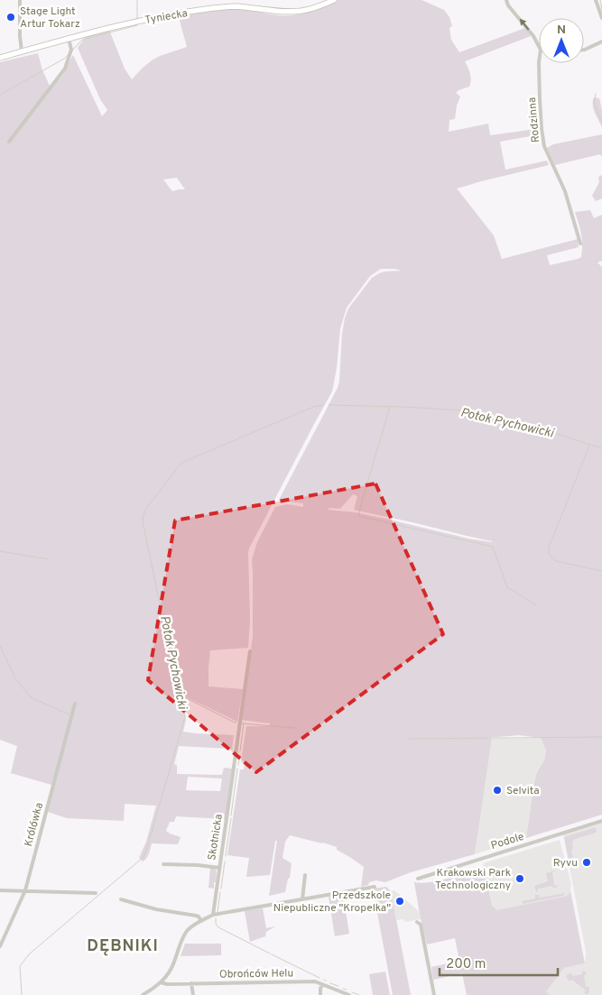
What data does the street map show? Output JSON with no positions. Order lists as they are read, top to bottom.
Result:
{
  "streets": {
    "street": [
      "Tyniecka",
      "Rodzinna",
      "Królówka",
      "Skotnicka",
      "Podole",
      "Obrońców Helu"
    ]
  },
  "districts": ["DĘBNIKI"],
  "water": ["Potok Pychowicki"],
  "places": [
    "Stage Light Artur Tokarz",
    "Selvita",
    "Ryvu",
    "Krakowski Park Technologiczny",
    "Przedszkole Niepubliczne \"Kropelka\""
  ],
  "scale_bar": "200 m",
  "north": "top"
}
